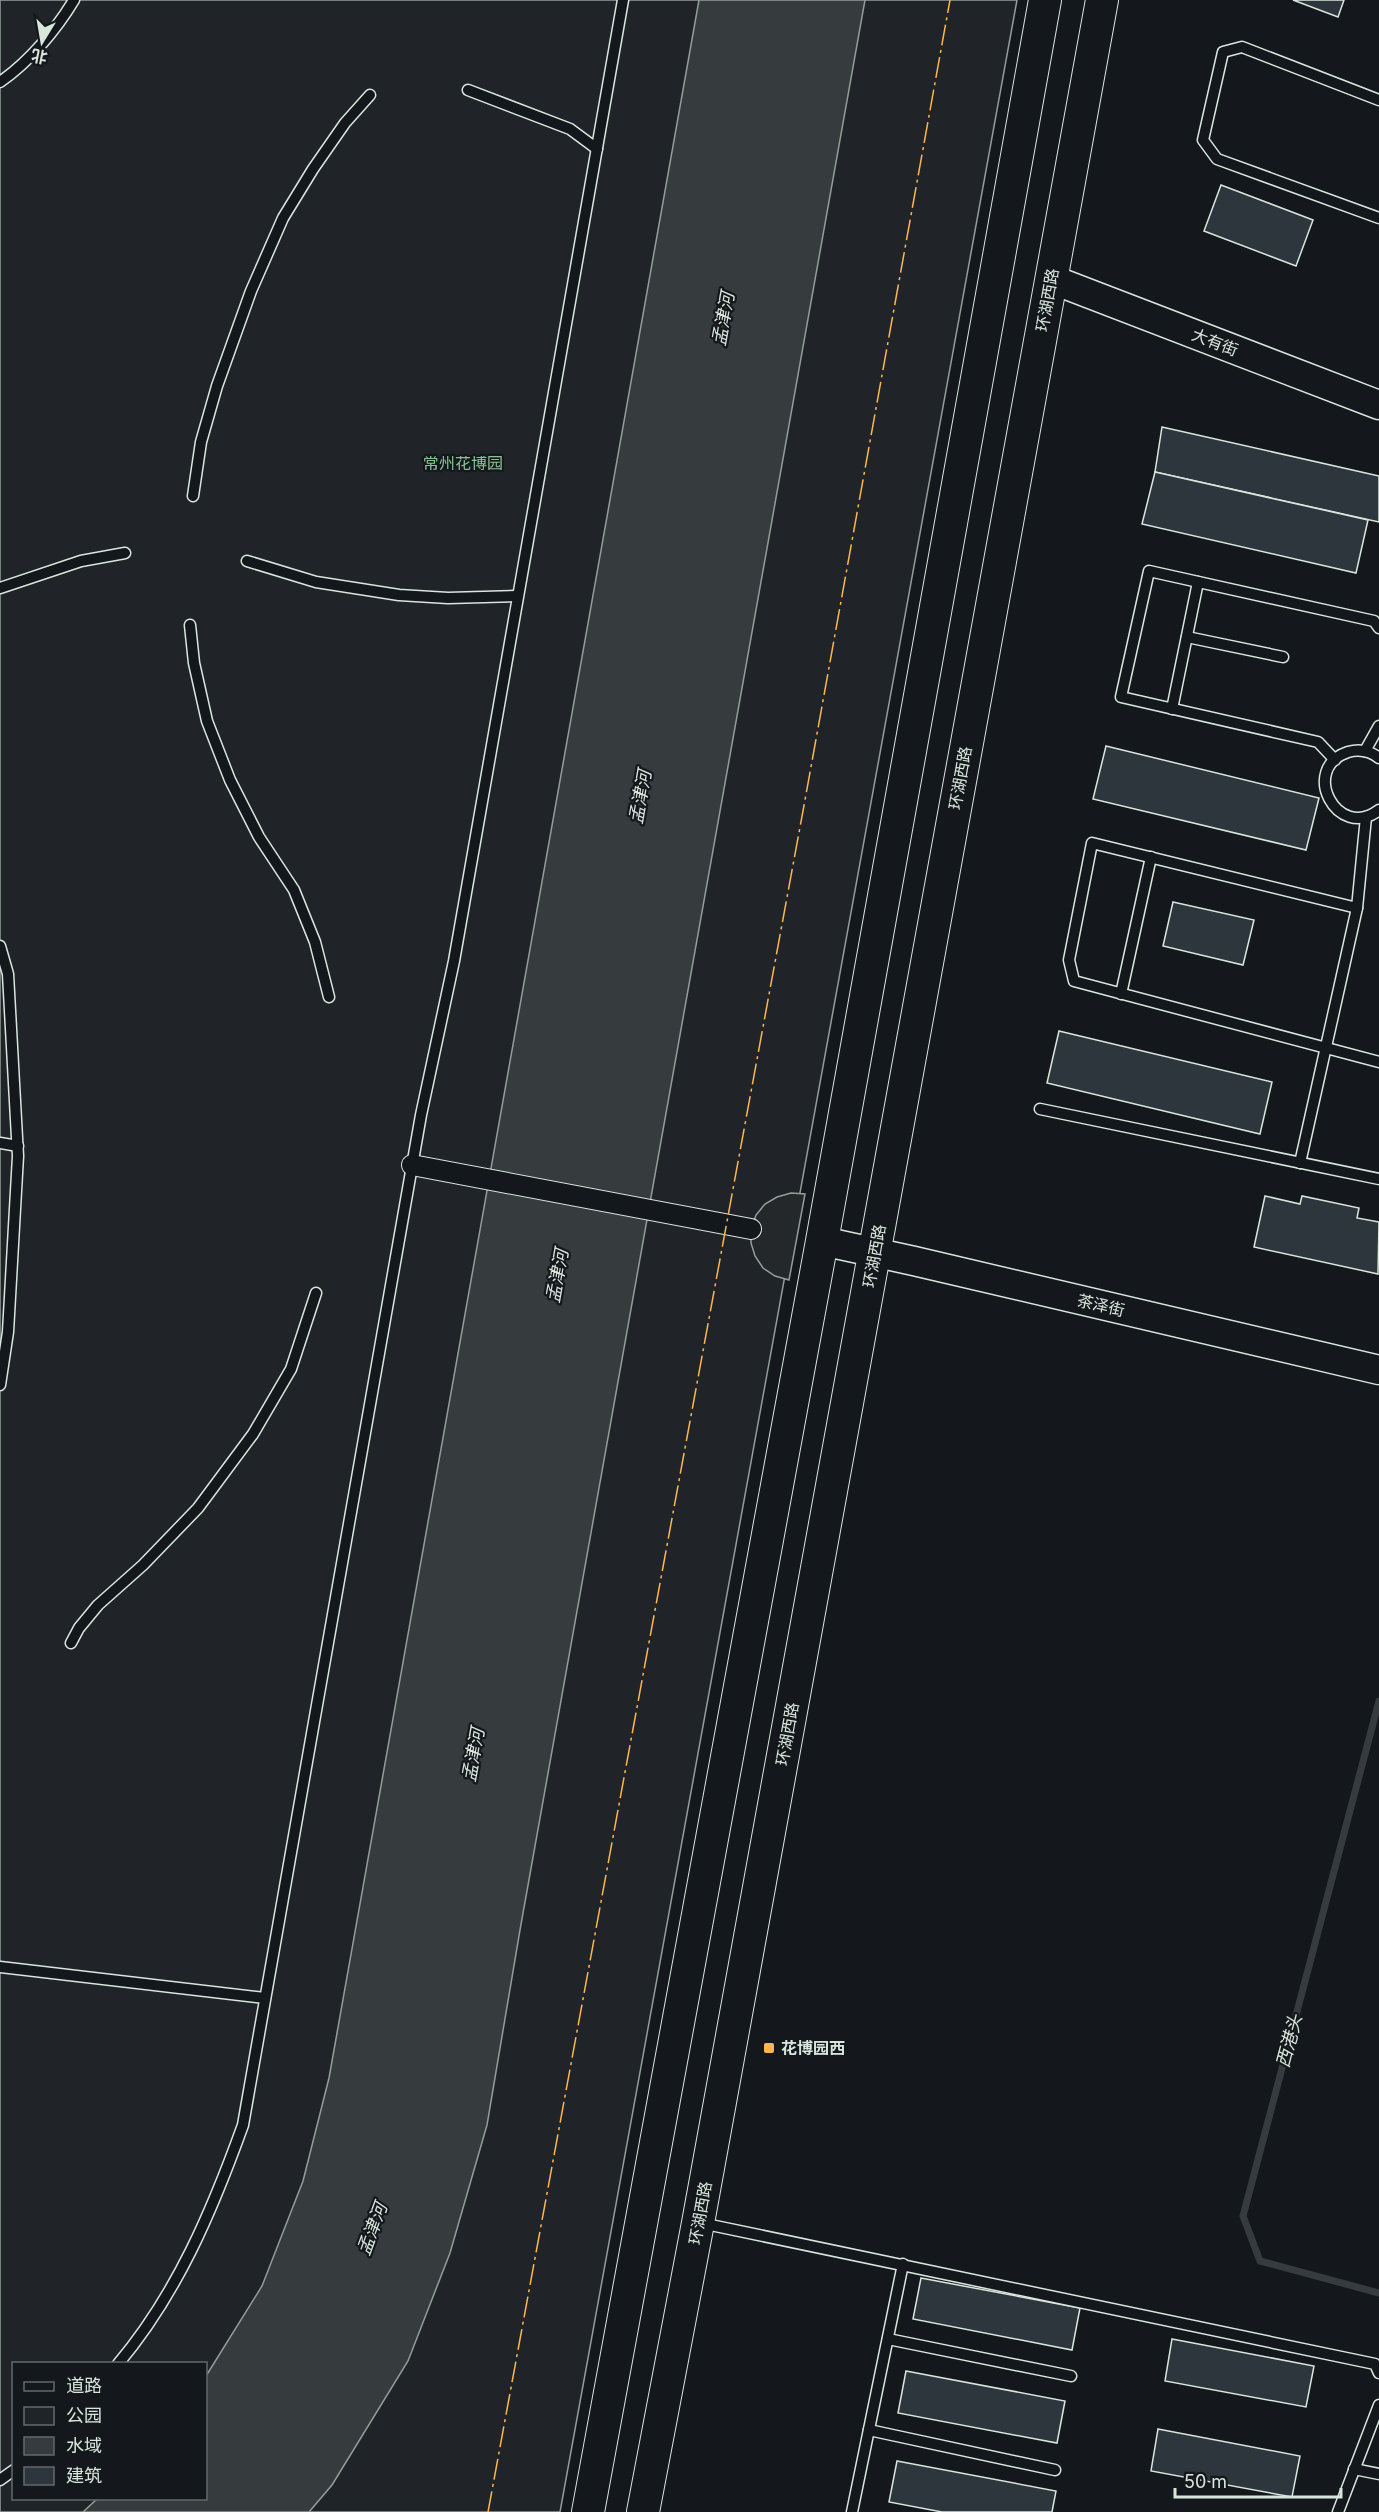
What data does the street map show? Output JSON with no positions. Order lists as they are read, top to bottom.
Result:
{
  "streets": {
    "main road": ["环湖西路"],
    "street": ["大有街", "茶泽街"]
  },
  "crossings": [
    ["环湖西路", "大有街"],
    ["环湖西路", "茶泽街"]
  ],
  "water": ["孟津河", "西港头"],
  "parks": ["常州花博园"],
  "places": {
    "transit": ["花博园西"]
  },
  "legend": [
    "道路",
    "公园",
    "水域",
    "建筑"
  ],
  "scale_bar": "50 m",
  "north": "bottom"
}
